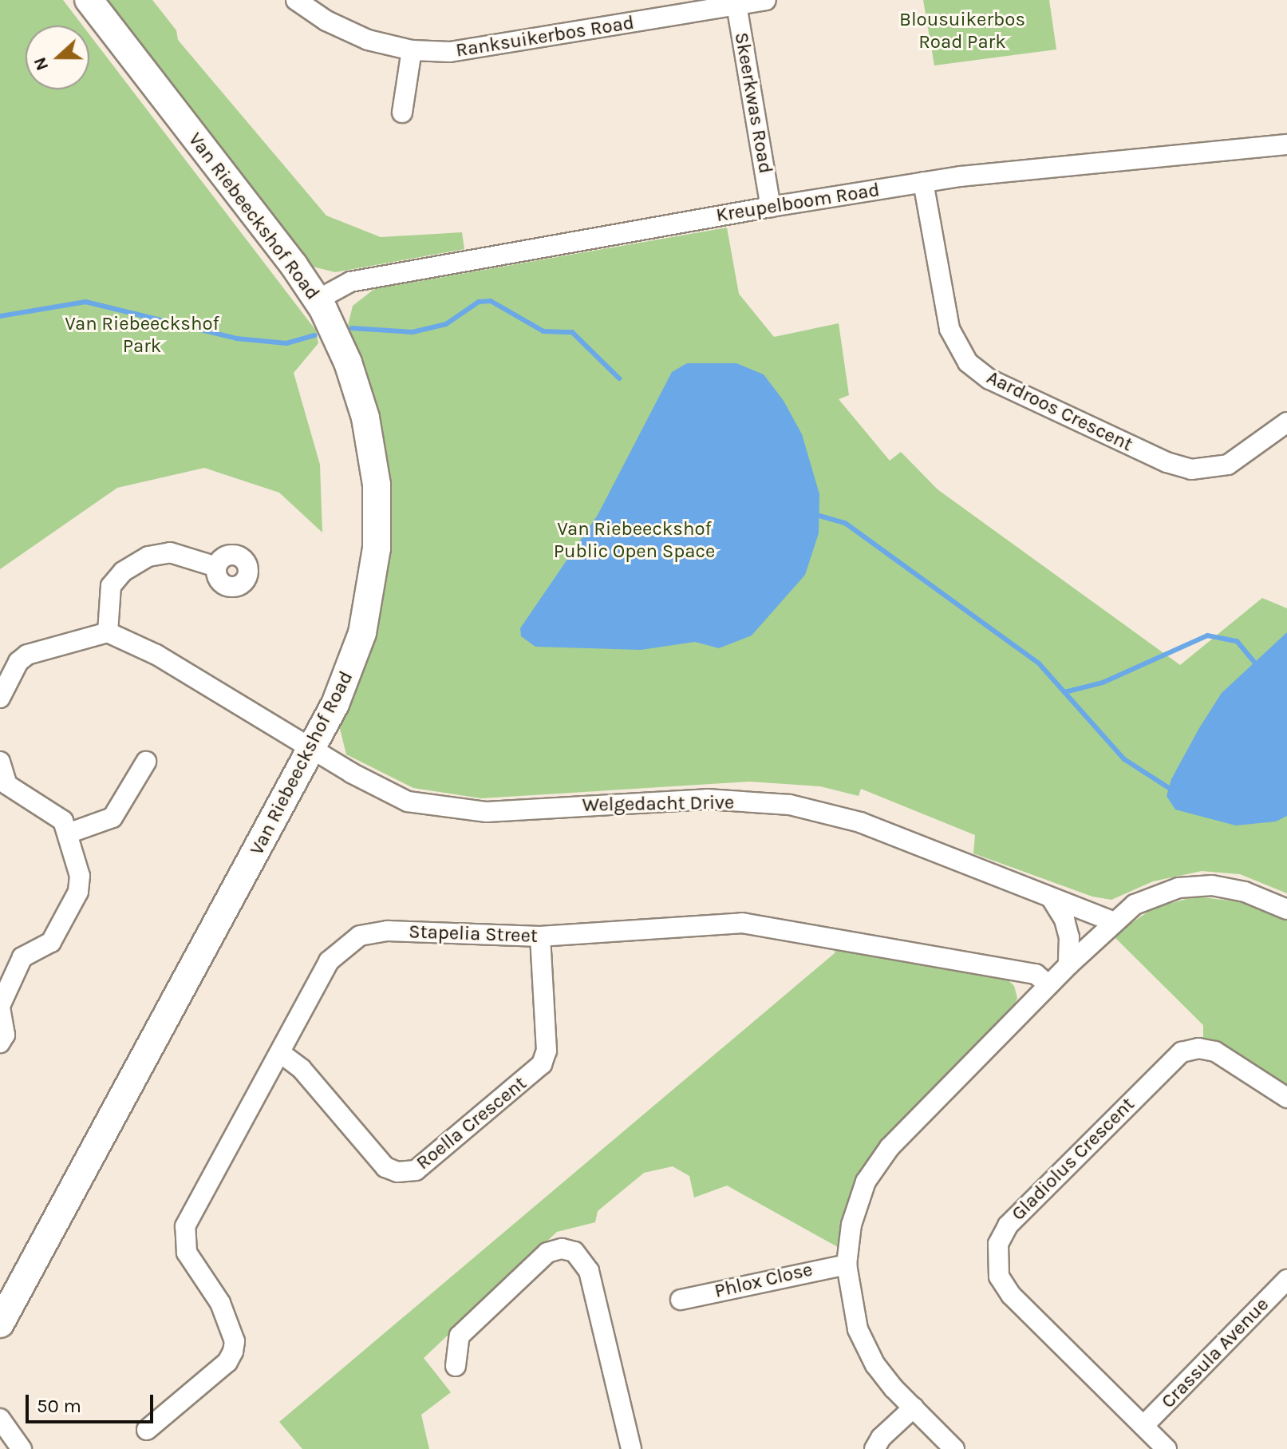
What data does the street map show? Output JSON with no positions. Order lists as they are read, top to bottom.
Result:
{
  "streets": {
    "street": [
      "Ranksuikerbos Road",
      "Skeerkwas Road",
      "Kreupelboom Road",
      "Van Riebeeckshof Road",
      "Aardroos Crescent",
      "Welgedacht Drive",
      "Stapelia Street",
      "Roella Crescent",
      "Gladiolus Crescent",
      "Phlox Close",
      "Crassula Avenue"
    ]
  },
  "crossings": [
    ["Ranksuikerbos Road", "Skeerkwas Road"],
    ["Skeerkwas Road", "Kreupelboom Road"],
    ["Kreupelboom Road", "Van Riebeeckshof Road"],
    ["Kreupelboom Road", "Aardroos Crescent"],
    ["Van Riebeeckshof Road", "Welgedacht Drive"],
    ["Stapelia Street", "Roella Crescent"],
    ["Gladiolus Crescent", "Crassula Avenue"]
  ],
  "parks": ["Blousuikerbos Road Park", "Van Riebeeckshof Park", "Van Riebeeckshof Public Open Space"],
  "scale_bar": "50 m",
  "north": "left"
}
